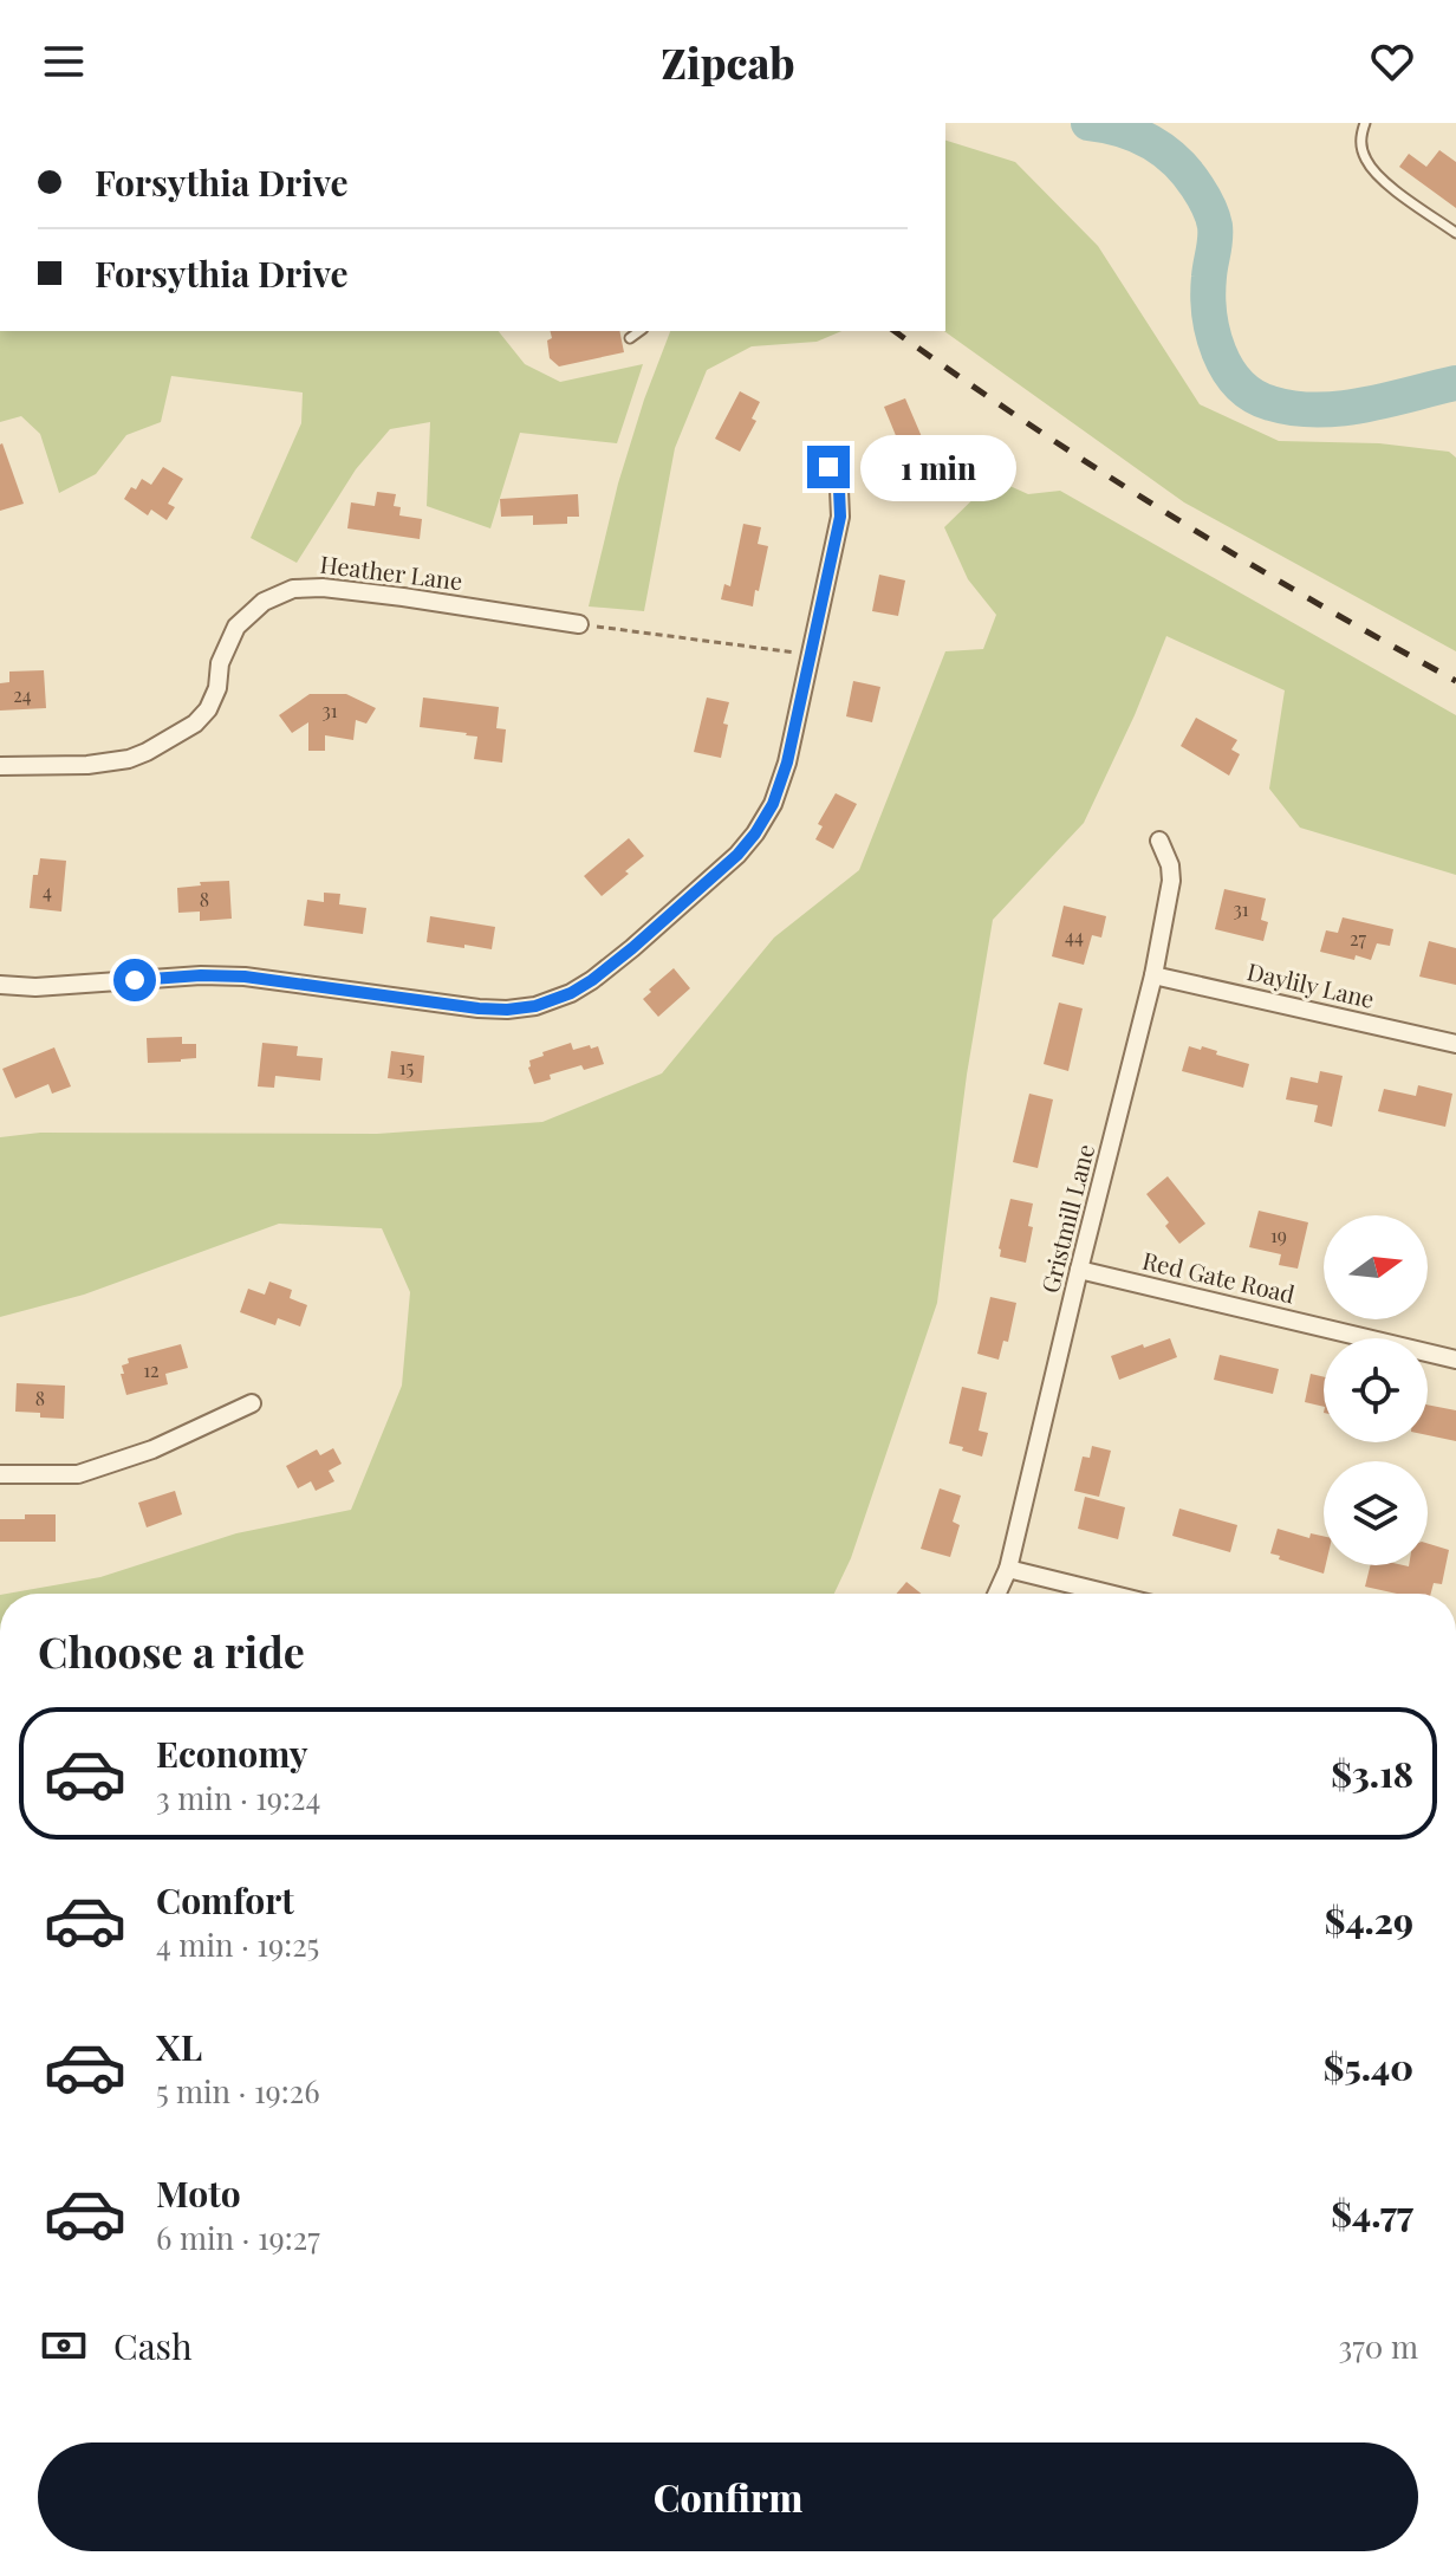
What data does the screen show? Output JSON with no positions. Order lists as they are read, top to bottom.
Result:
{
  "streets": {
    "street": [
      "Heather Lane",
      "Daylily Lane",
      "Gristmill Lane",
      "Red Gate Road"
    ]
  },
  "crossings": [
    ["Daylily Lane", "Gristmill Lane"],
    ["Gristmill Lane", "Red Gate Road"]
  ],
  "house_numbers": [
    "24",
    "31",
    "4",
    "8",
    "31",
    "44",
    "27",
    "15",
    "19",
    "12",
    "8"
  ],
  "north": "right",
  "page": {
    "header": "Zipcab",
    "banner": ["Forsythia Drive", "Forsythia Drive"],
    "bubble": "1 min",
    "heading": "Choose a ride",
    "list": [
      {
        "name": "Economy",
        "note": "3 min · 19:24",
        "value": "$3.18"
      },
      {
        "name": "Comfort",
        "note": "4 min · 19:25",
        "value": "$4.29"
      },
      {
        "name": "XL",
        "note": "5 min · 19:26",
        "value": "$5.40"
      },
      {
        "name": "Moto",
        "note": "6 min · 19:27",
        "value": "$4.77"
      }
    ],
    "pay": ["Cash", "370 m"],
    "buttons": "Confirm"
  }
}
